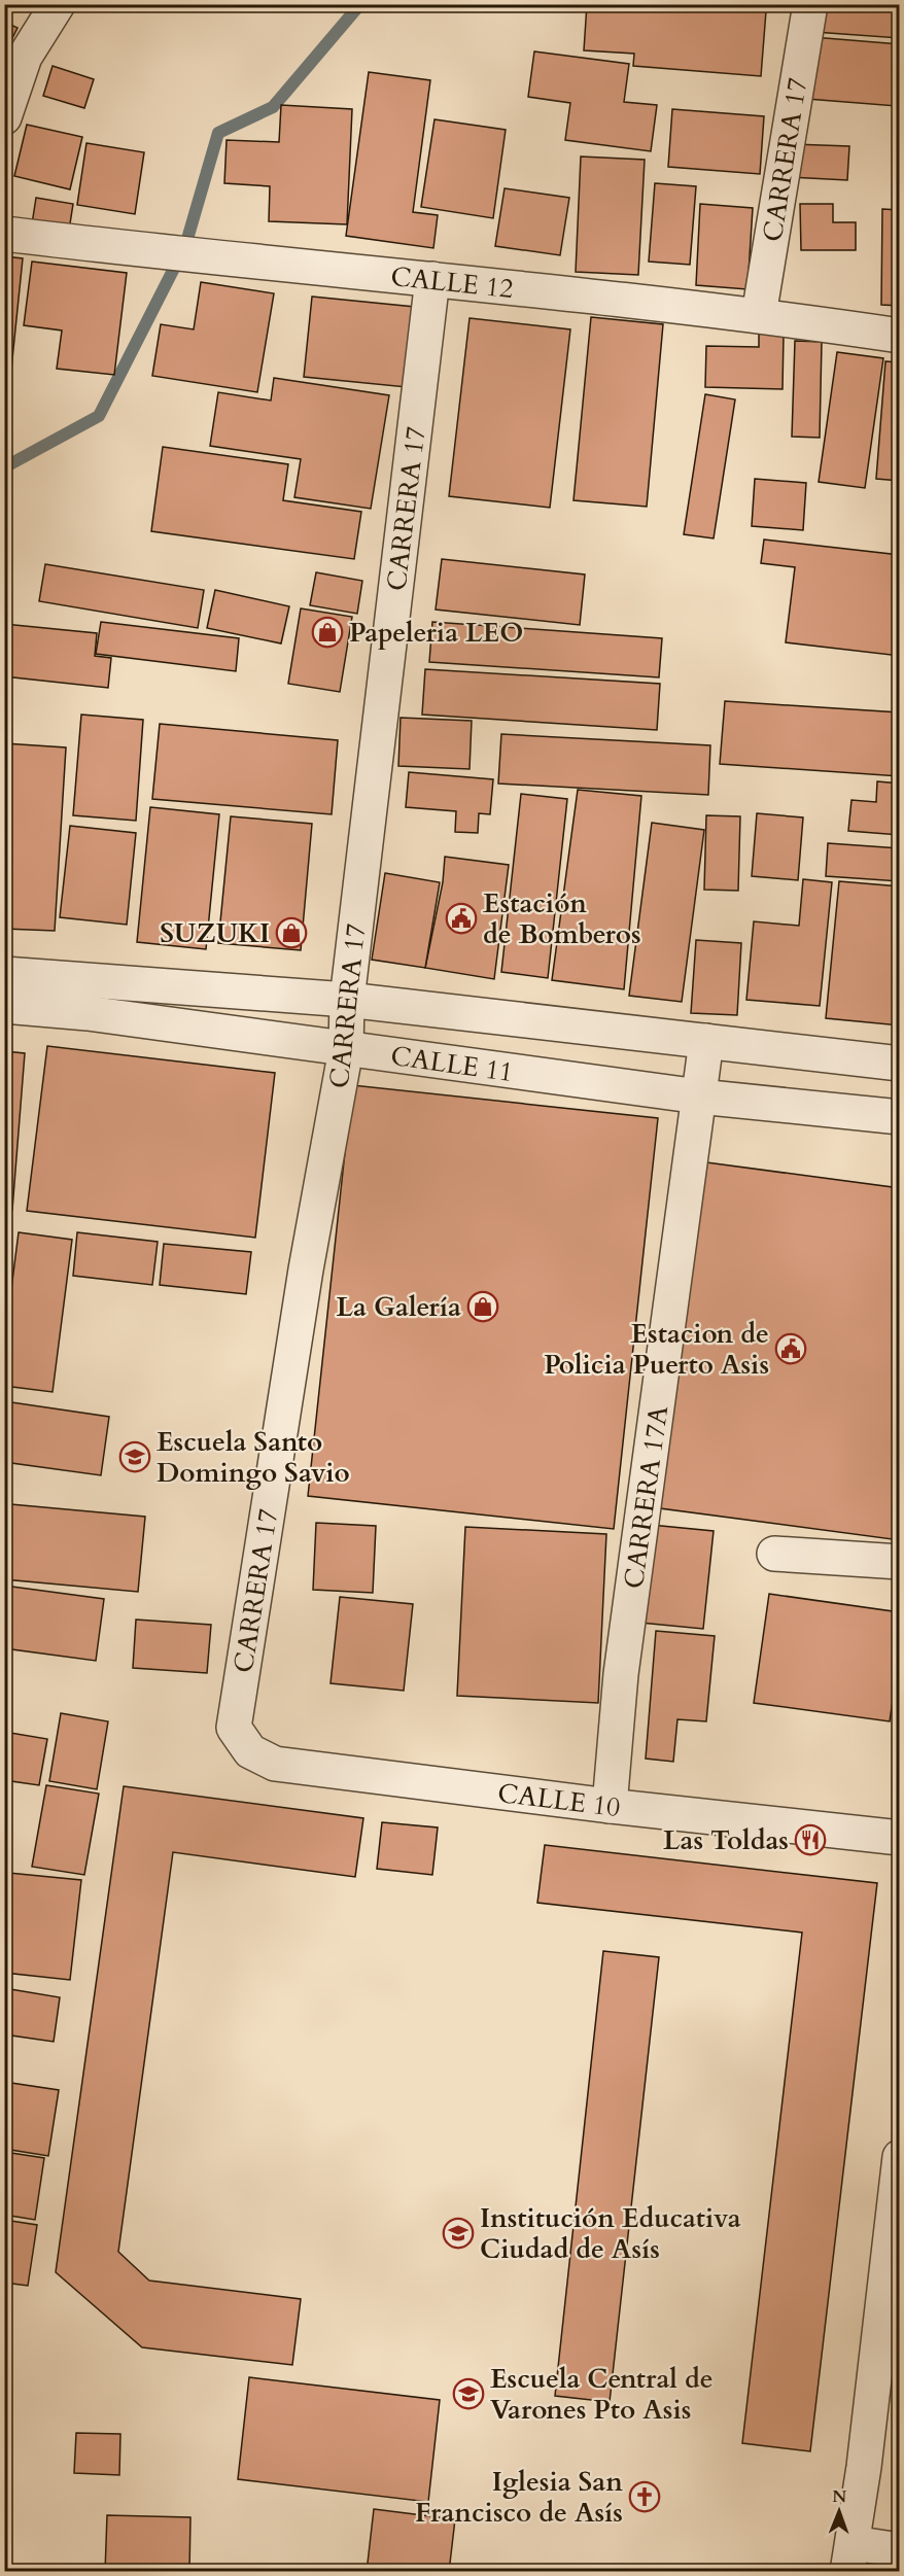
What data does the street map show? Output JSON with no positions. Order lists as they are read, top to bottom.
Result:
{
  "streets": {
    "street": [
      "CARRERA 17",
      "CALLE 12",
      "CALLE 11",
      "CARRERA 17A",
      "CALLE 10"
    ]
  },
  "crossings": [
    ["CARRERA 17", "CALLE 12"],
    ["CARRERA 17", "CALLE 11"],
    ["CARRERA 17", "CALLE 10"],
    ["CALLE 11", "CARRERA 17A"],
    ["CARRERA 17A", "CALLE 10"]
  ],
  "places": {
    "shop": ["Papeleria LEO", "SUZUKI", "La Galería"],
    "public building": ["Estación de Bomberos", "Estacion de Policia Puerto Asis"],
    "school or university": ["Escuela Santo Domingo Savio", "Institución Educativa Ciudad de Asís", "Escuela Central de Varones Pto Asis"],
    "restaurant": ["Las Toldas"],
    "church": ["Iglesia San Francisco de Asís"]
  },
  "north": "top"
}
